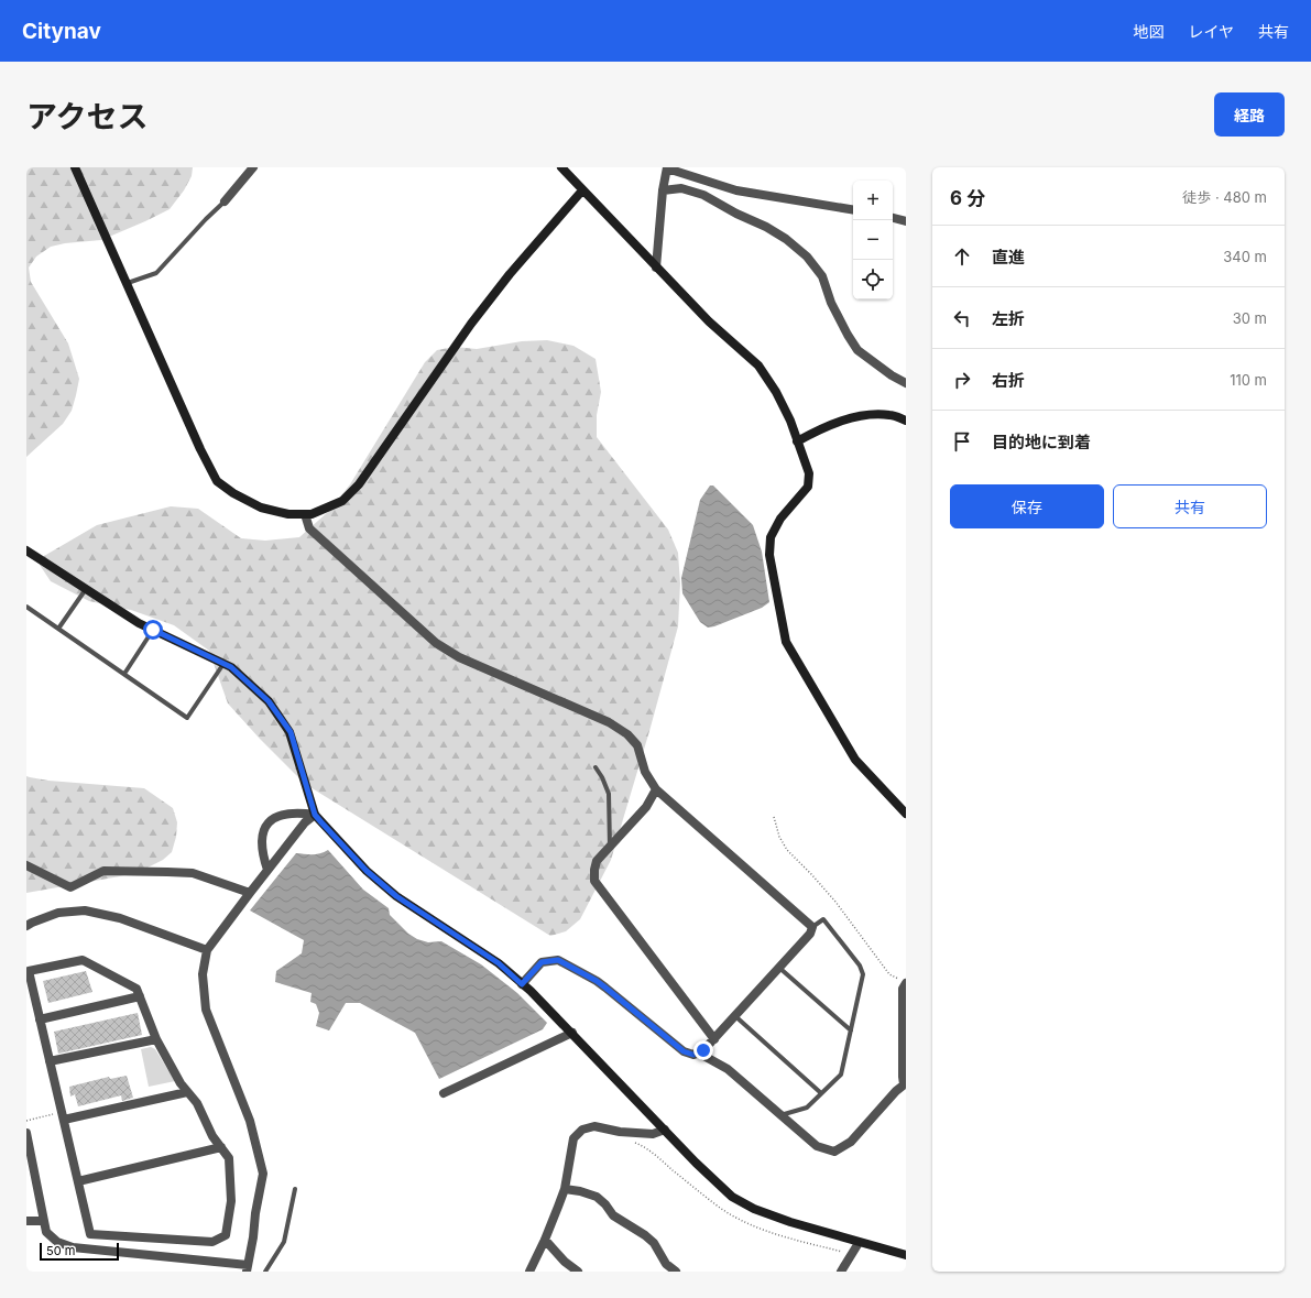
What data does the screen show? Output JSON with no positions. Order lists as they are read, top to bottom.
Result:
{
  "scale_bar": "50 m",
  "page": {
    "header": "Citynav",
    "nav": ["地図", "レイヤ", "共有"],
    "title": "アクセス",
    "buttons": [
      "経路",
      ["保存", "共有"]
    ],
    "heading": ["6 分", "徒歩 · 480 m"],
    "map_buttons": ["+", "−"],
    "list": [
      ["直進", "340 m"],
      ["左折", "30 m"],
      ["右折", "110 m"],
      "目的地に到着"
    ],
    "scale": "50 m"
  }
}
